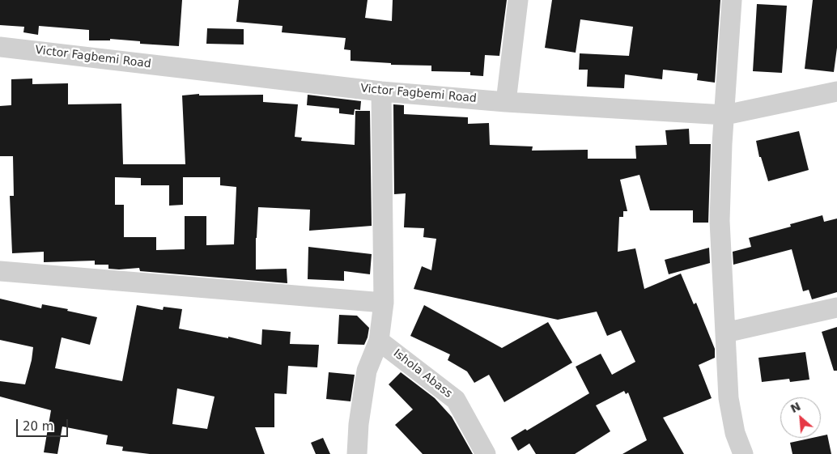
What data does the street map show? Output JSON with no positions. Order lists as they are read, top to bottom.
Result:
{
  "streets": {
    "street": ["Victor Fagbemi Road", "Ishola Abass"]
  },
  "scale_bar": "20 m",
  "north": "top left"
}
